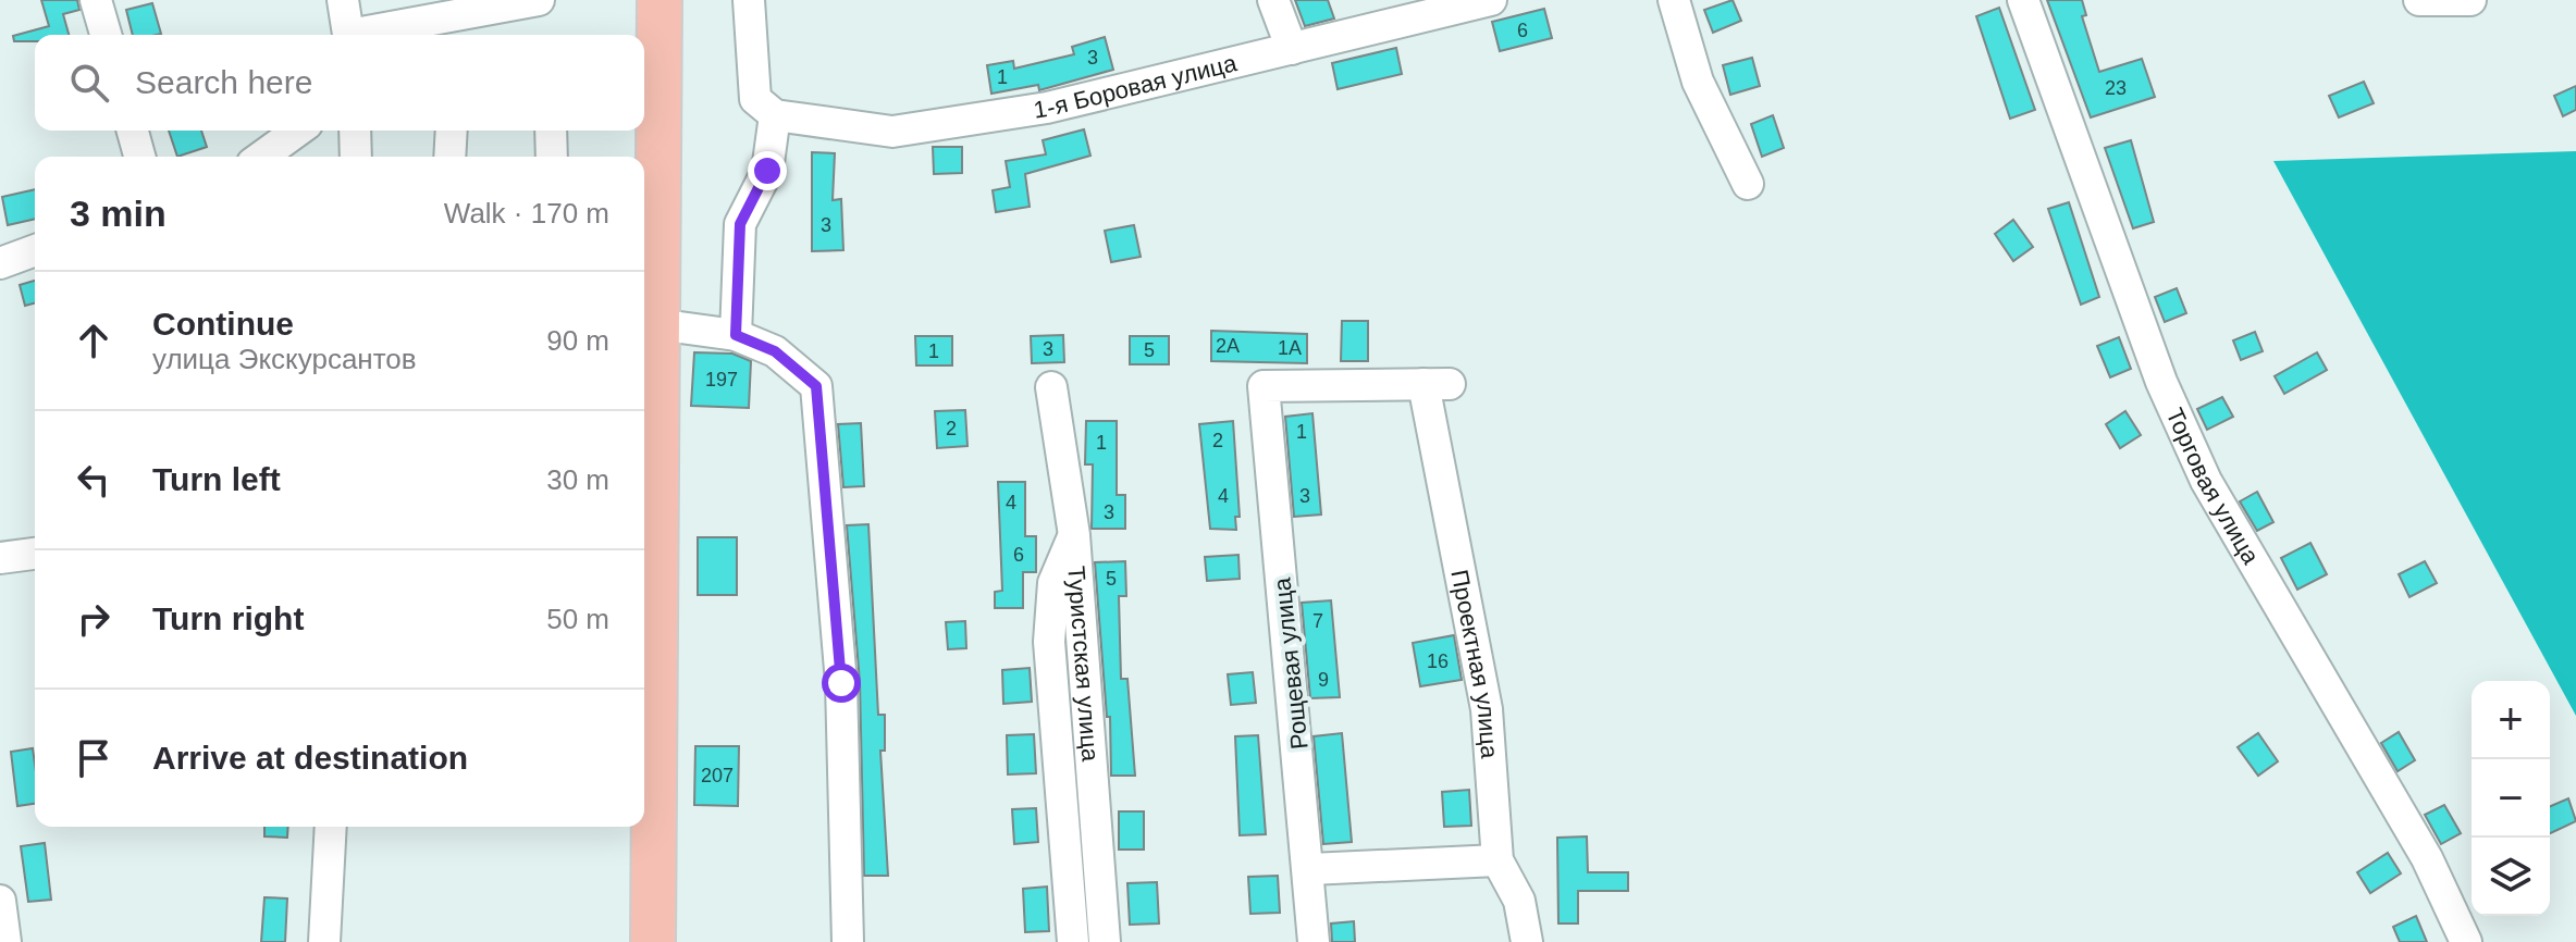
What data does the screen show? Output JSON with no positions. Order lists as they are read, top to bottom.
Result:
{
  "streets": {
    "street": [
      "1-я Боровая улица",
      "Торговая улица",
      "Рощевая улица",
      "Туристская улица",
      "Проектная улица"
    ]
  },
  "crossings": [
    ["Рощевая улица", "Проектная улица"]
  ],
  "house_numbers": [
    "6",
    "3",
    "1",
    "23",
    "3",
    "2А",
    "1А",
    "3",
    "5",
    "1",
    "197",
    "2",
    "1",
    "2",
    "1",
    "4",
    "3",
    "4",
    "3",
    "6",
    "5",
    "7",
    "16",
    "9",
    "207"
  ],
  "page": {
    "search": "Search here",
    "heading": ["3 min", "Walk · 170 m"],
    "list": [
      ["Continue", "улица Экскурсантов", "90 m"],
      ["Turn left", "30 m"],
      ["Turn right", "50 m"],
      "Arrive at destination"
    ],
    "map_buttons": ["+", "−"]
  }
}
